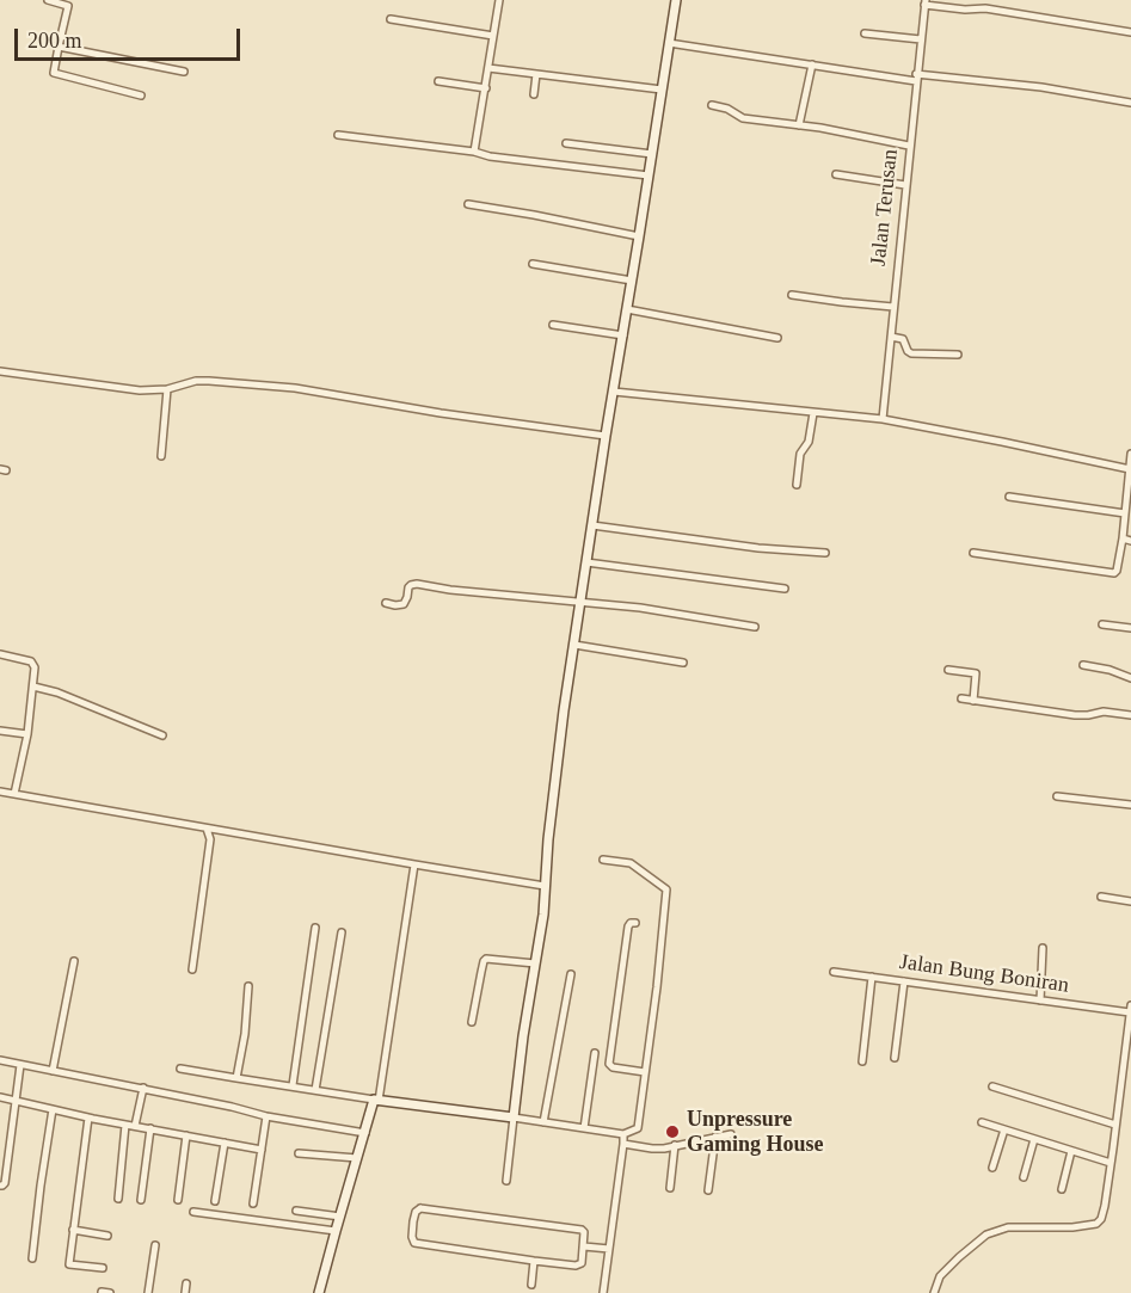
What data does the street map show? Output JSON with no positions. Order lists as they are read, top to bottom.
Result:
{
  "streets": {
    "street": ["Jalan Terusan", "Jalan Bung Boniran"]
  },
  "places": ["Unpressure Gaming House"],
  "scale_bar": "200 m"
}
